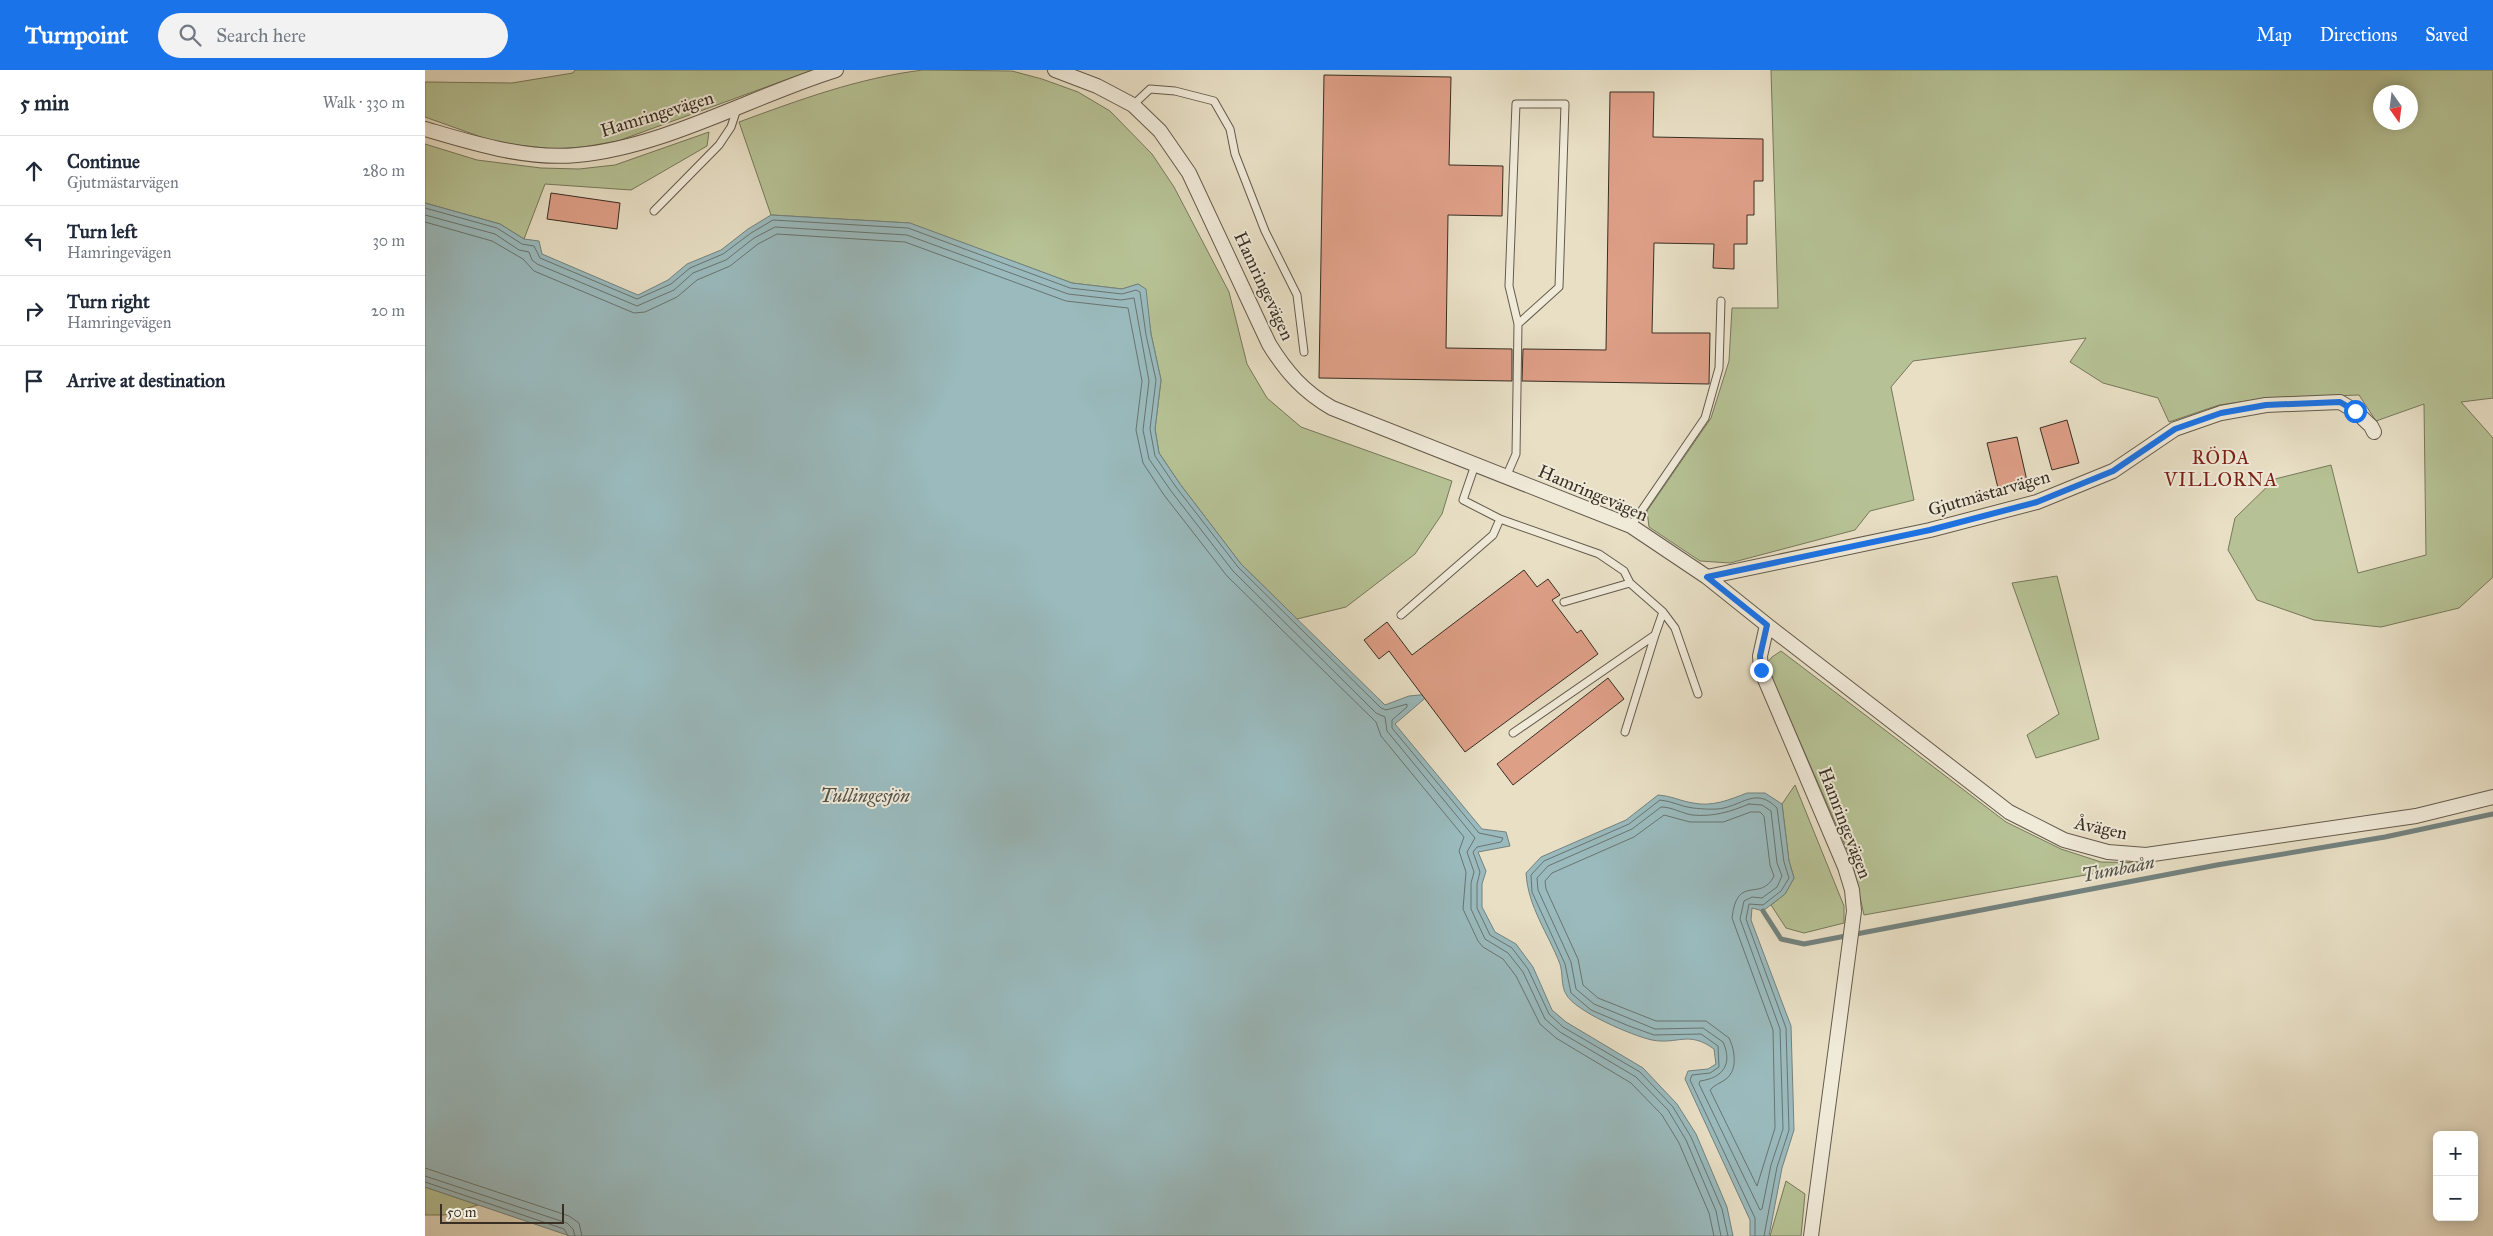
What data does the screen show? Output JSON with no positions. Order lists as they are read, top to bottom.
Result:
{
  "streets": {
    "street": ["Hamringevägen", "Gjutmästarvägen", "Åvägen"]
  },
  "crossings": [
    ["Hamringevägen", "Gjutmästarvägen"],
    ["Hamringevägen", "Åvägen"]
  ],
  "districts": ["RÖDA VILLORNA"],
  "water": ["Tullingesjön", "Tumbaån"],
  "scale_bar": "50 m",
  "north": "bottom",
  "page": {
    "header": "Turnpoint",
    "search": "Search here",
    "nav": ["Map", "Directions", "Saved"],
    "heading": ["5 min", "Walk · 330 m"],
    "list": [
      ["Continue", "Gjutmästarvägen", "280 m"],
      ["Turn left", "Hamringevägen", "30 m"],
      ["Turn right", "Hamringevägen", "20 m"],
      "Arrive at destination"
    ],
    "map_buttons": ["+", "−"],
    "scale": "50 m"
  }
}
